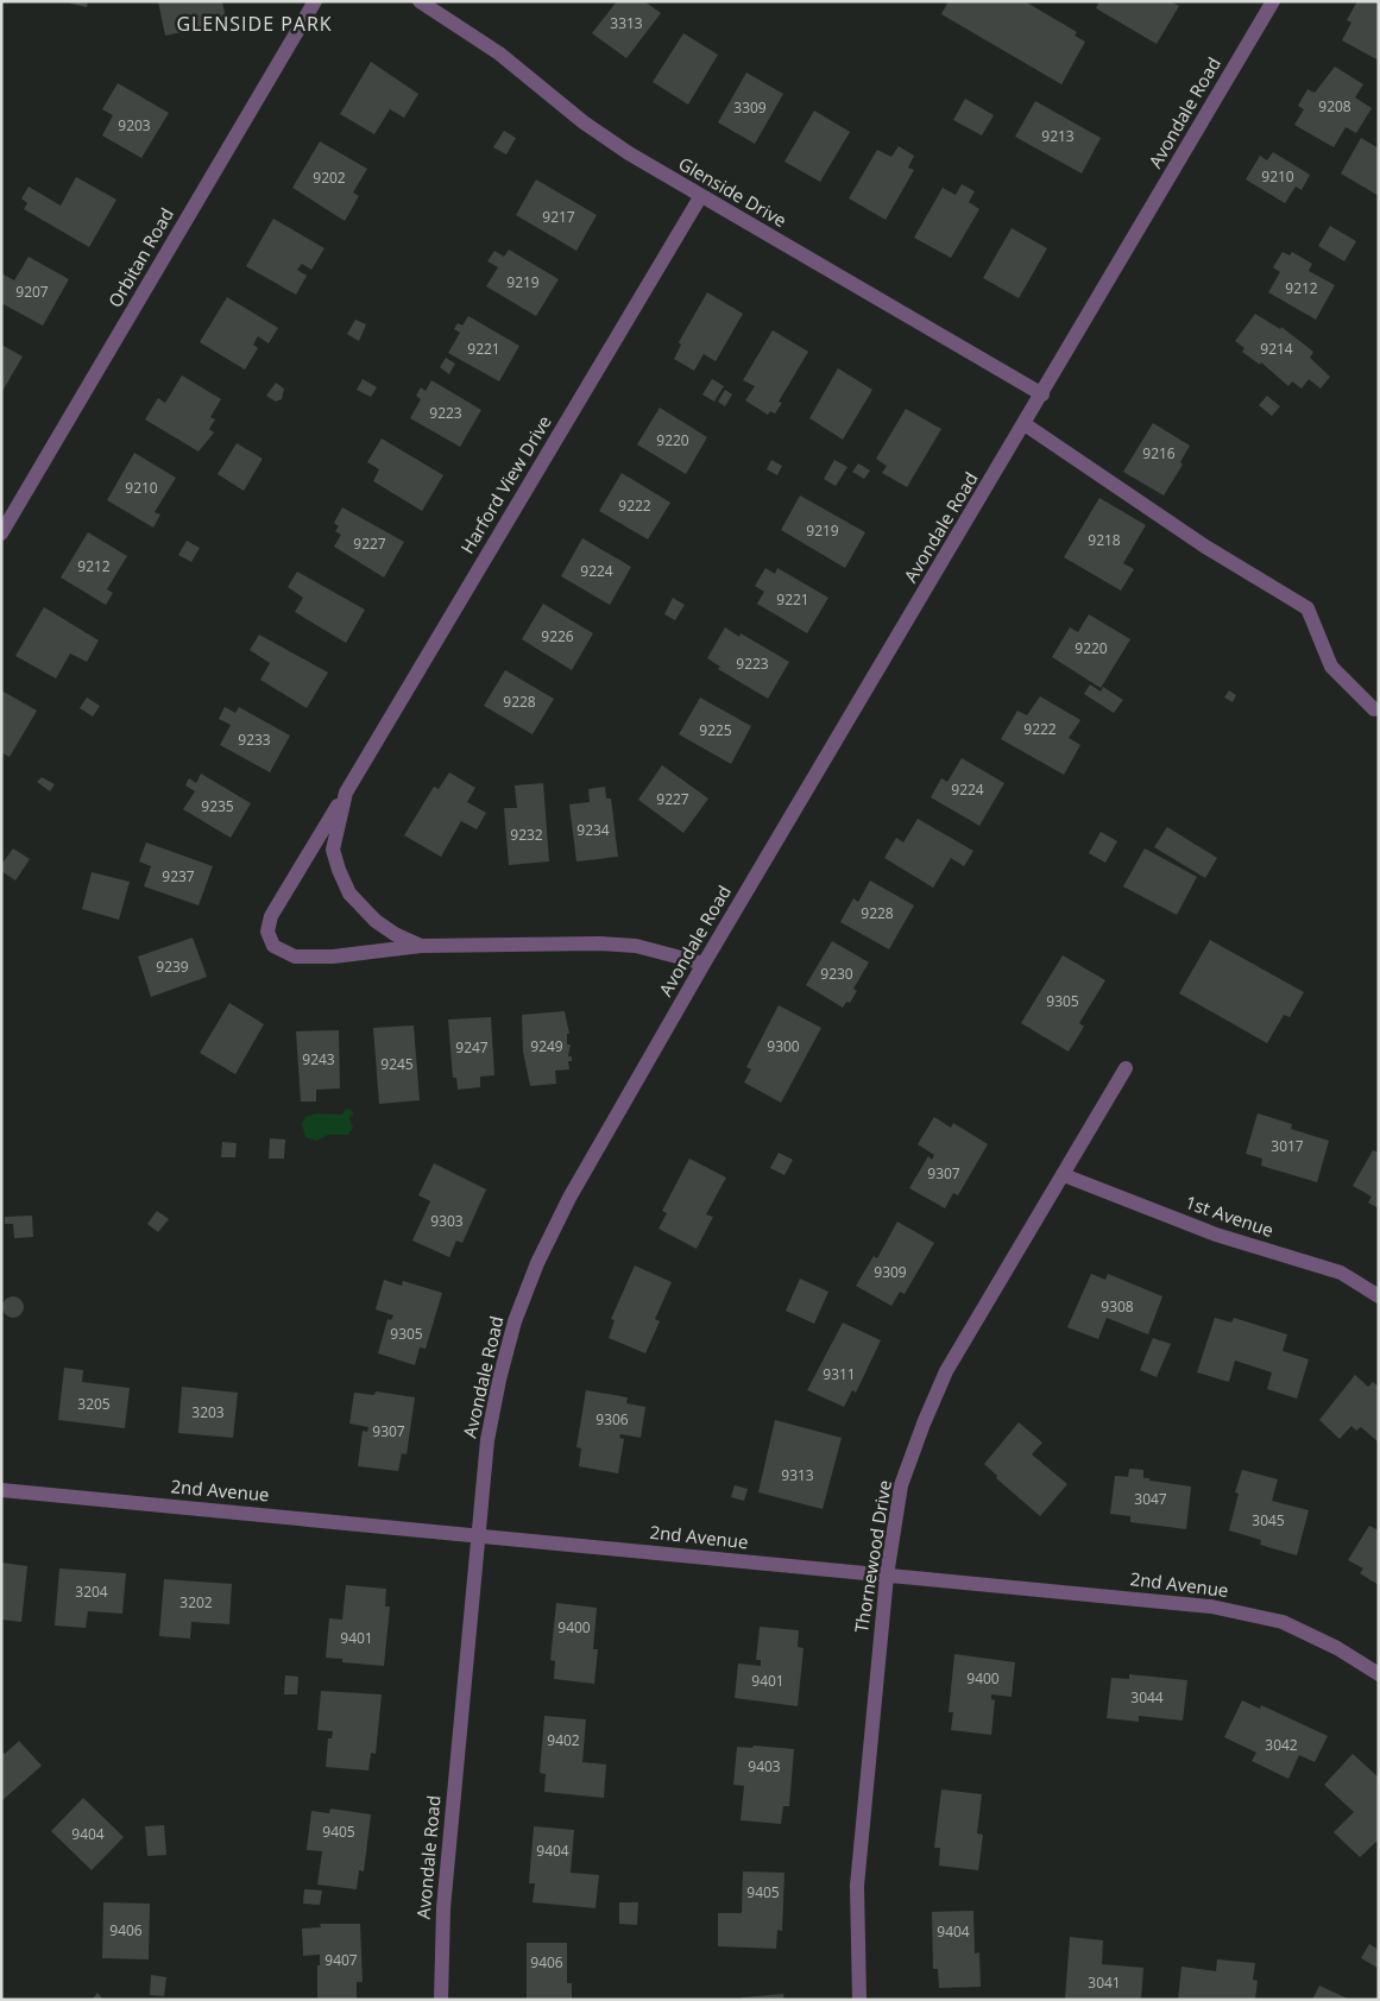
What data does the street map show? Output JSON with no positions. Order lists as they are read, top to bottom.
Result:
{
  "streets": {
    "street": [
      "Avondale Road",
      "Glenside Drive",
      "Orbitan Road",
      "Harford View Drive",
      "1st Avenue",
      "2nd Avenue",
      "Thornewood Drive"
    ]
  },
  "crossings": [
    ["Avondale Road", "Glenside Drive"],
    ["Avondale Road", "Harford View Drive"],
    ["Avondale Road", "2nd Avenue"],
    ["Glenside Drive", "Harford View Drive"],
    ["1st Avenue", "Thornewood Drive"],
    ["2nd Avenue", "Thornewood Drive"]
  ],
  "districts": ["GLENSIDE PARK"],
  "house_numbers": [
    "3313",
    "9208",
    "3309",
    "9203",
    "9213",
    "9210",
    "9202",
    "9217",
    "9219",
    "9212",
    "9207",
    "9221",
    "9214",
    "9223",
    "9220",
    "9216",
    "9210",
    "9222",
    "9219",
    "9218",
    "9227",
    "9212",
    "9224",
    "9221",
    "9226",
    "9220",
    "9223",
    "9228",
    "9222",
    "9225",
    "9233",
    "9224",
    "9227",
    "9235",
    "9234",
    "9232",
    "9237",
    "9228",
    "9239",
    "9230",
    "9305",
    "9249",
    "9300",
    "9247",
    "9243",
    "9245",
    "3017",
    "9307",
    "9303",
    "9309",
    "9308",
    "9305",
    "9311",
    "3205",
    "3203",
    "9306",
    "9307",
    "9313",
    "3047",
    "3045",
    "3204",
    "3202",
    "9400",
    "9401",
    "9400",
    "9401",
    "3044",
    "9402",
    "3042",
    "9403",
    "9405",
    "9404",
    "9404",
    "9405",
    "9406",
    "9404",
    "9407",
    "9406",
    "3041"
  ]
}
